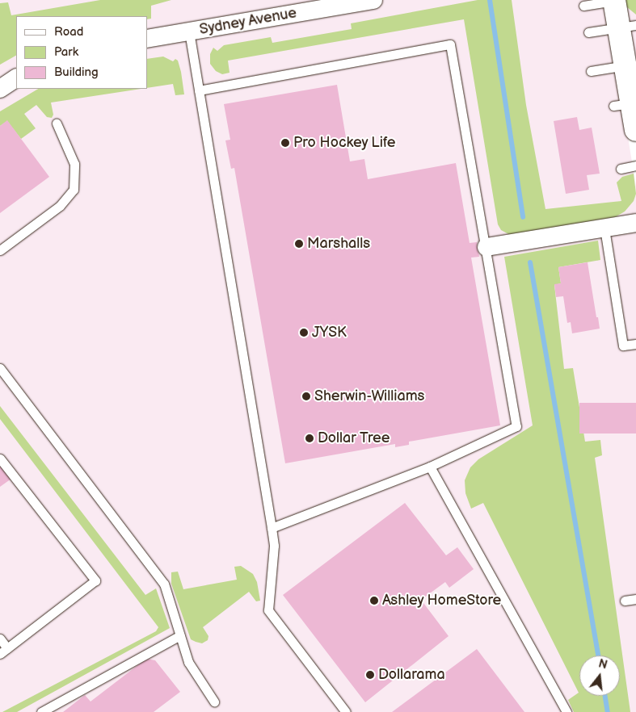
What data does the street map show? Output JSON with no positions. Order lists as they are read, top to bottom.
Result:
{
  "streets": {
    "street": ["Sydney Avenue"]
  },
  "places": [
    "Pro Hockey Life",
    "Marshalls",
    "JYSK",
    "Sherwin-Williams",
    "Dollar Tree",
    "Ashley HomeStore",
    "Dollarama"
  ],
  "legend": ["Road", "Park", "Building"],
  "north": "top"
}
